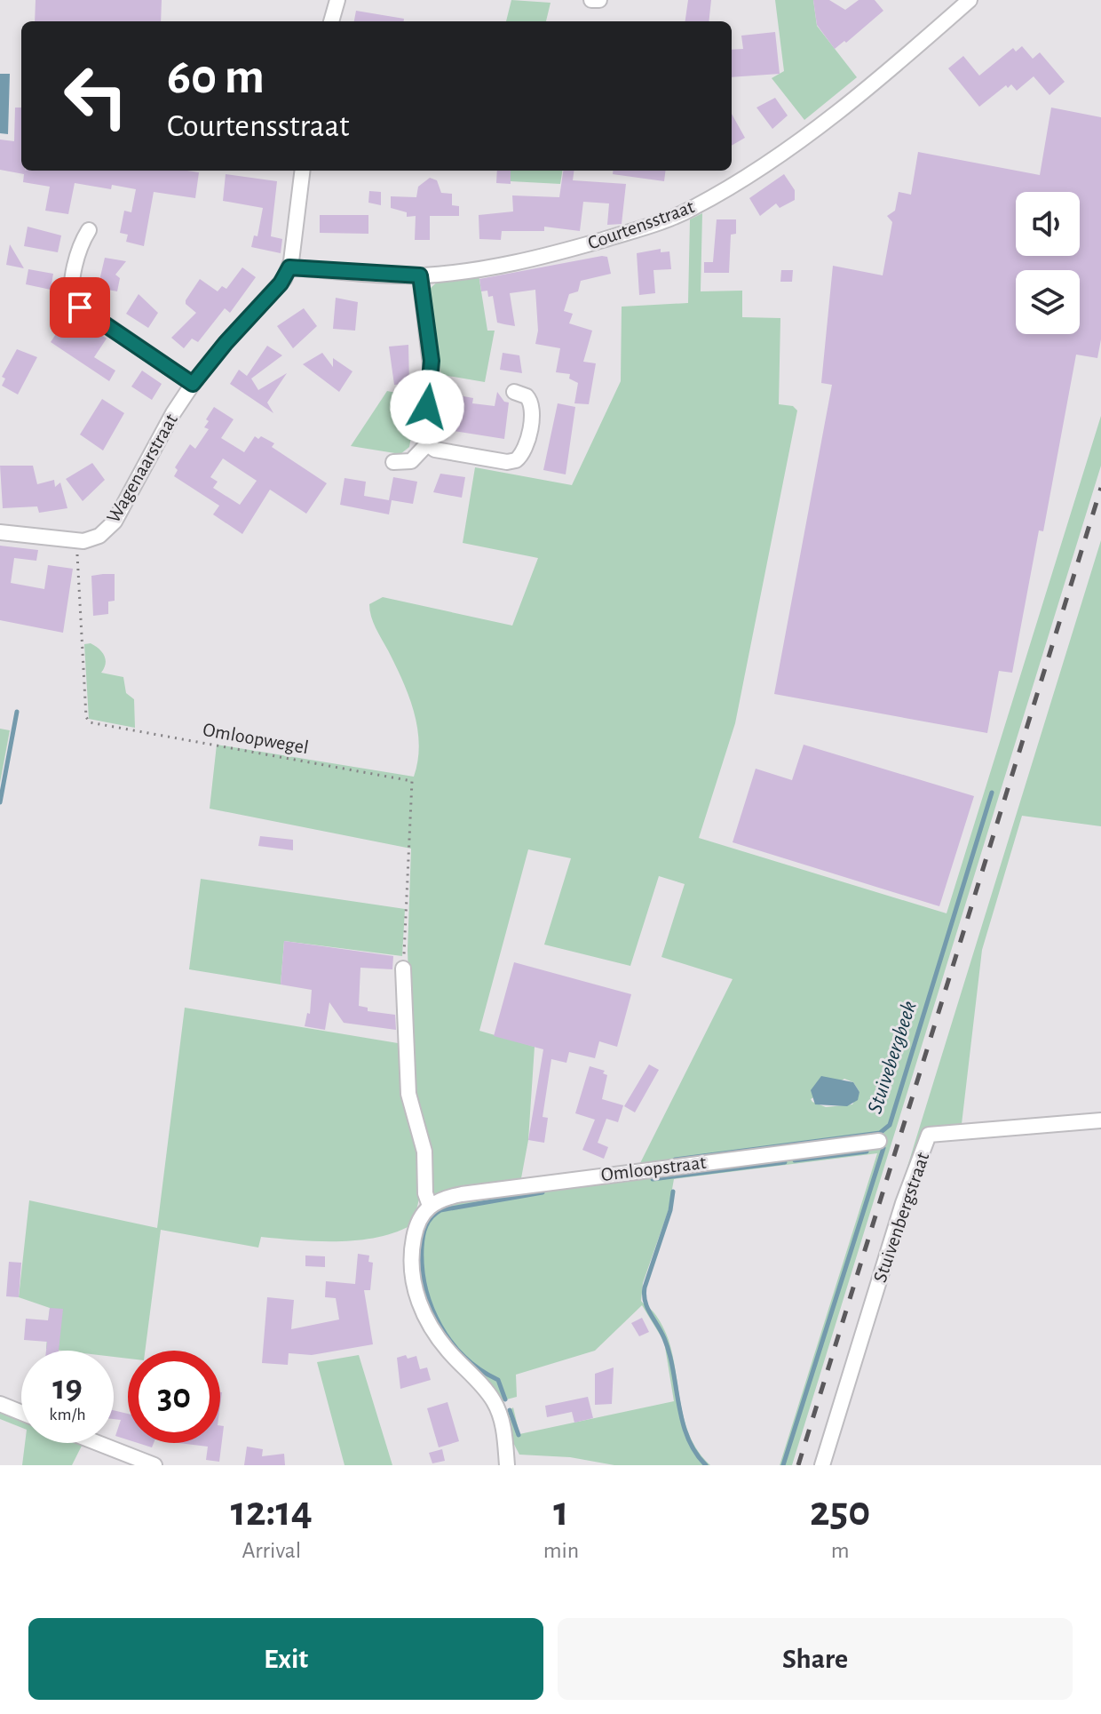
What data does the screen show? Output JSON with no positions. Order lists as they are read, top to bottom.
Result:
{
  "streets": {
    "street": [
      "Courtensstraat",
      "Wagenaarstraat",
      "Omloopstraat",
      "Stuivenbergstraat"
    ],
    "path": ["Omloopwegel"]
  },
  "crossings": [
    ["Courtensstraat", "Wagenaarstraat"],
    ["Wagenaarstraat", "Omloopwegel"]
  ],
  "water": ["Stuivebergbeek"],
  "page": {
    "turn": ["60 m", "Courtensstraat"],
    "speed": "19 km/h",
    "limit": "30",
    "eta": [
      "12:14",
      "Arrival",
      "1",
      "min",
      "250",
      "m"
    ],
    "buttons": ["Exit", "Share"]
  }
}
